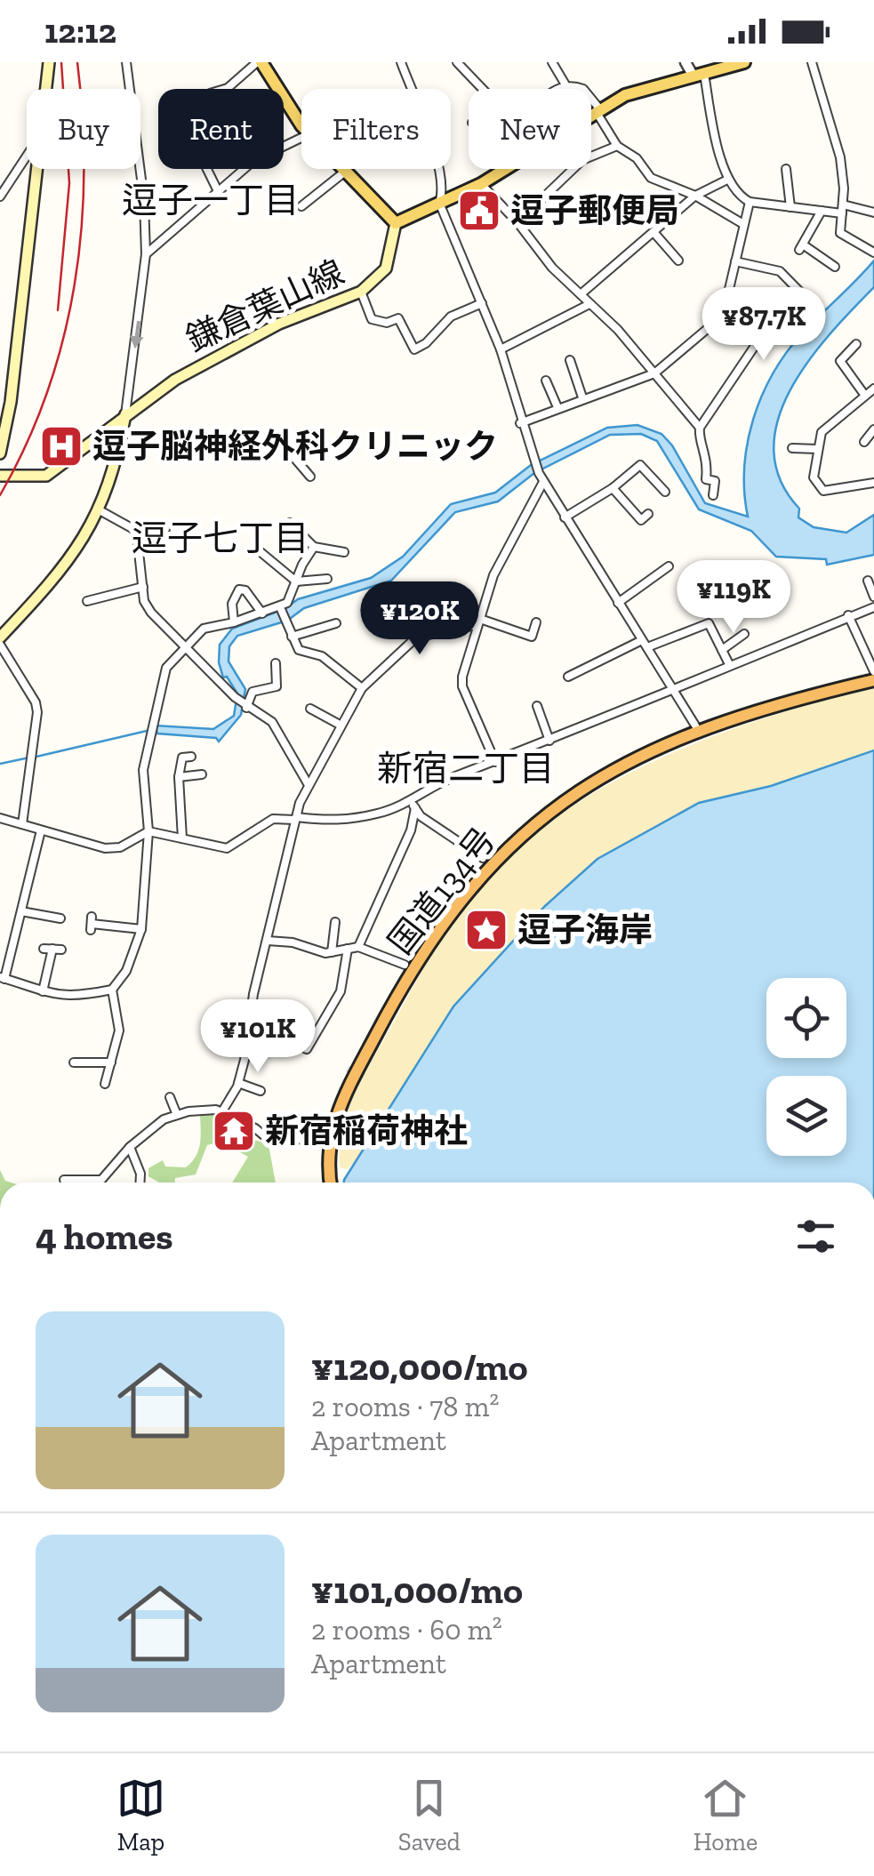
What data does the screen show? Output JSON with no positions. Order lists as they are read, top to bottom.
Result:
{
  "streets": {
    "highway": ["国道134号"],
    "main road": ["鎌倉葉山線"]
  },
  "districts": ["逗子一丁目", "逗子七丁目", "新宿二丁目"],
  "places": {
    "public building": ["逗子郵便局"],
    "hospital": ["逗子脳神経外科クリニック"],
    "place": ["逗子海岸"],
    "temple": ["新宿稲荷神社"]
  },
  "page": {
    "status": "12:12",
    "chip": [
      "Buy",
      "Rent",
      "Filters",
      "New"
    ],
    "price": [
      "¥87.7K",
      "¥119K",
      "¥120K",
      "¥101K"
    ],
    "heading": "4 homes",
    "list": [
      {
        "name": "¥120,000/mo",
        "note": "2 rooms · 78 m² · Apartment"
      },
      {
        "name": "¥101,000/mo",
        "note": "2 rooms · 60 m² · Apartment"
      }
    ],
    "tabs": ["Map", "Saved", "Home"]
  }
}
